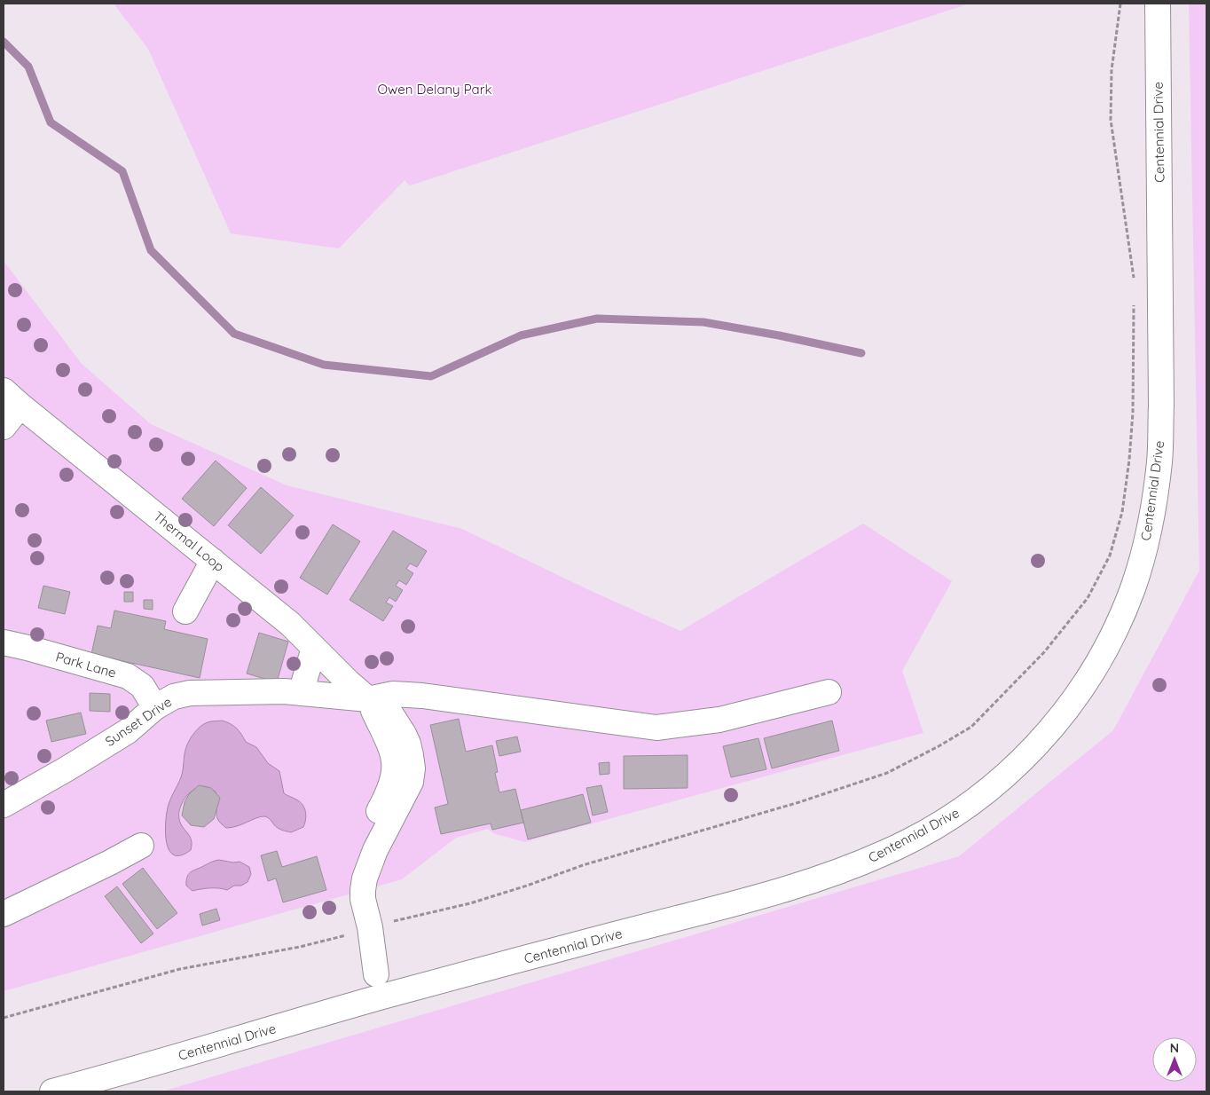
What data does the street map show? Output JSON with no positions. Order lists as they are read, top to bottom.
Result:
{
  "streets": {
    "main road": [
      "Centennial Drive",
      "Thermal Loop",
      "Park Lane",
      "Sunset Drive"
    ]
  },
  "crossings": [
    ["Thermal Loop", "Sunset Drive"],
    ["Park Lane", "Sunset Drive"]
  ],
  "parks": ["Owen Delany Park"],
  "north": "top"
}
